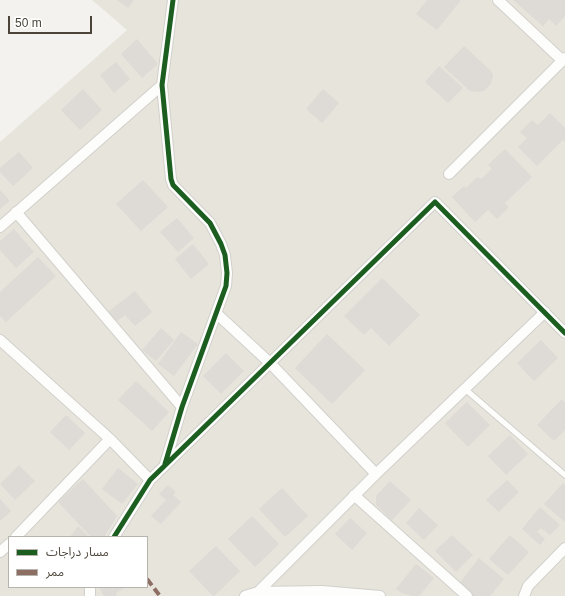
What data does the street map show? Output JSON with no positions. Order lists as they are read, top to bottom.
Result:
{
  "legend": ["مسار دراجات", "ممر"],
  "scale_bar": "50 m"
}
